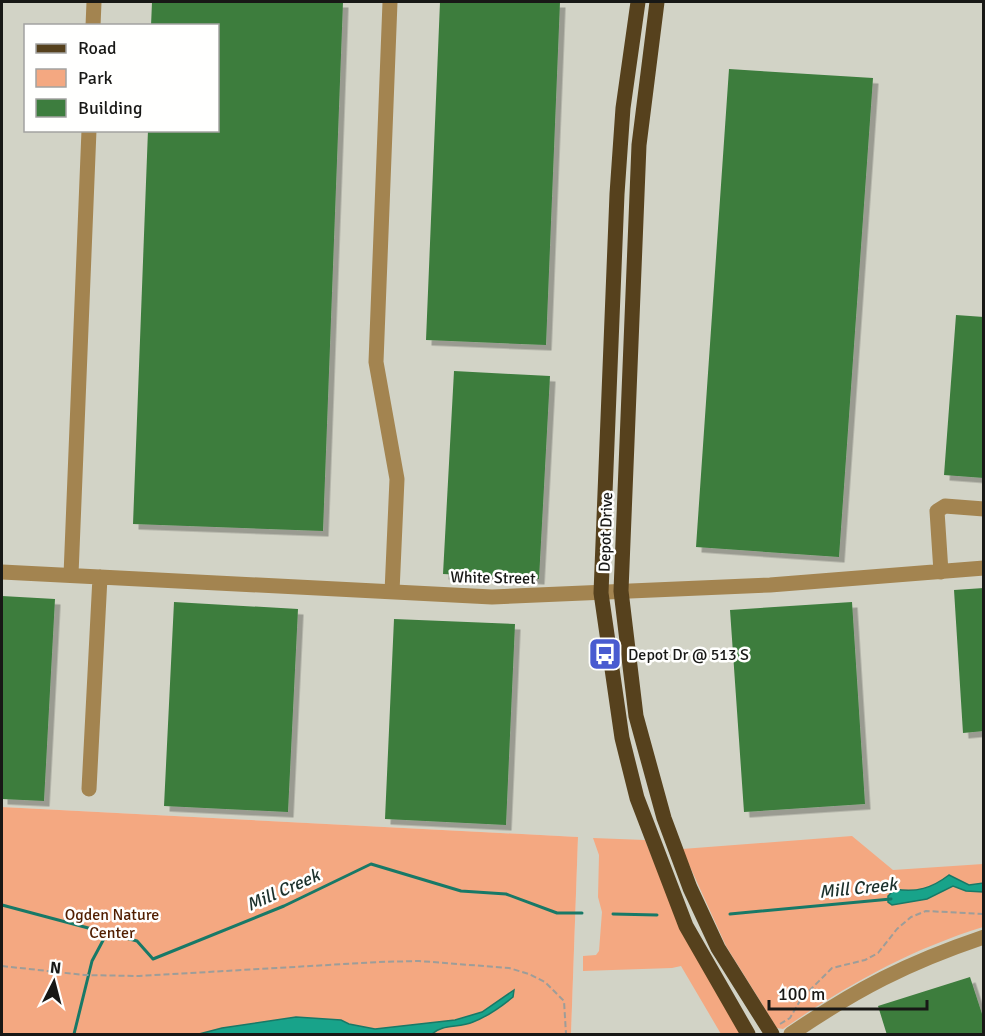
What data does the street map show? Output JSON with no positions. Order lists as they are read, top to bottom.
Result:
{
  "streets": {
    "main road": ["Depot Drive"],
    "street": ["White Street"]
  },
  "crossings": [
    ["Depot Drive", "White Street"]
  ],
  "water": ["Mill Creek"],
  "parks": ["Ogden Nature Center"],
  "places": {
    "bus stop": ["Depot Dr @ 513 S"]
  },
  "legend": ["Road", "Park", "Building"],
  "scale_bar": "100 m",
  "north": "top"
}
